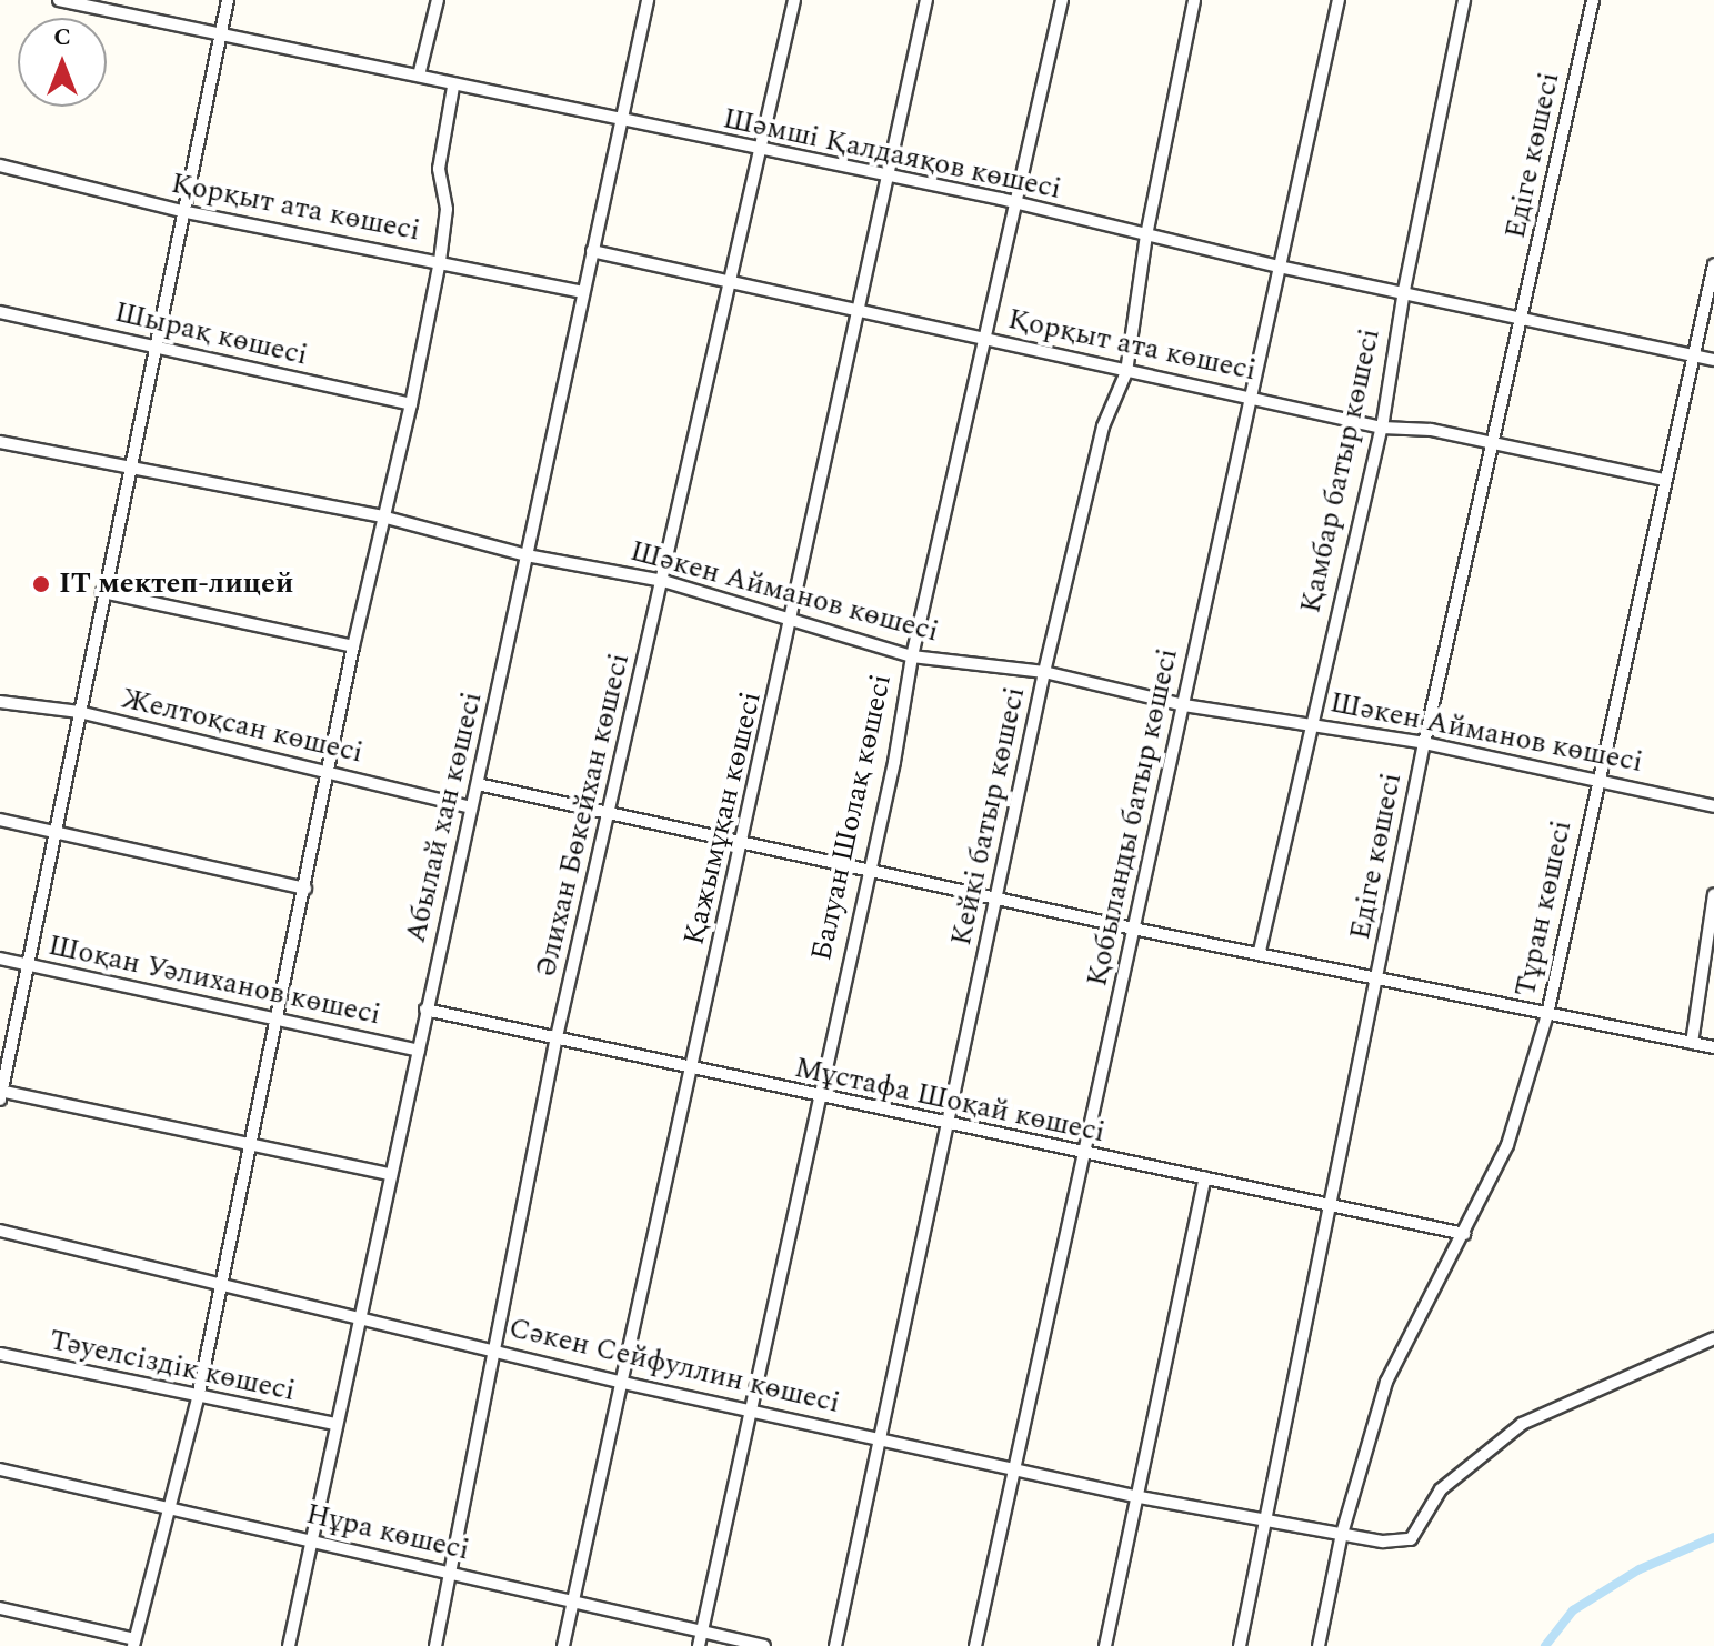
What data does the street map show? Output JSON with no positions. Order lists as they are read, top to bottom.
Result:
{
  "streets": {
    "street": [
      "Шәмші Қалдаяқов көшесі",
      "Едіге көшесі",
      "Қорқыт ата көшесі",
      "Шырақ көшесі",
      "Қамбар батыр көшесі",
      "Шәкен Айманов көшесі",
      "Желтоқсан көшесі",
      "Әлихан Бөкейхан көшесі",
      "Кейкі батыр көшесі",
      "Абылай хан көшесі",
      "Балуан Шолақ көшесі",
      "Қобыланды батыр көшесі",
      "Қажымұқан көшесі",
      "Тұран көшесі",
      "Шоқан Уәлиханов көшесі",
      "Мұстафа Шоқай көшесі",
      "Тәуелсіздік көшесі",
      "Сәкен Сейфуллин көшесі",
      "Нұра көшесі"
    ]
  },
  "crossings": [
    ["Шәмші Қалдаяқов көшесі", "Едіге көшесі"],
    ["Шәмші Қалдаяқов көшесі", "Қамбар батыр көшесі"],
    ["Шәмші Қалдаяқов көшесі", "Әлихан Бөкейхан көшесі"],
    ["Шәмші Қалдаяқов көшесі", "Кейкі батыр көшесі"],
    ["Шәмші Қалдаяқов көшесі", "Абылай хан көшесі"],
    ["Шәмші Қалдаяқов көшесі", "Балуан Шолақ көшесі"],
    ["Шәмші Қалдаяқов көшесі", "Қобыланды батыр көшесі"],
    ["Шәмші Қалдаяқов көшесі", "Қажымұқан көшесі"],
    ["Шәмші Қалдаяқов көшесі", "Тұран көшесі"],
    ["Едіге көшесі", "Қорқыт ата көшесі"],
    ["Едіге көшесі", "Шәкен Айманов көшесі"],
    ["Едіге көшесі", "Мұстафа Шоқай көшесі"],
    ["Едіге көшесі", "Сәкен Сейфуллин көшесі"],
    ["Қорқыт ата көшесі", "Қамбар батыр көшесі"],
    ["Қорқыт ата көшесі", "Әлихан Бөкейхан көшесі"],
    ["Қорқыт ата көшесі", "Кейкі батыр көшесі"],
    ["Қорқыт ата көшесі", "Абылай хан көшесі"],
    ["Қорқыт ата көшесі", "Балуан Шолақ көшесі"],
    ["Қорқыт ата көшесі", "Қобыланды батыр көшесі"],
    ["Қорқыт ата көшесі", "Қажымұқан көшесі"],
    ["Қорқыт ата көшесі", "Тұран көшесі"],
    ["Қамбар батыр көшесі", "Шәкен Айманов көшесі"],
    ["Шәкен Айманов көшесі", "Әлихан Бөкейхан көшесі"],
    ["Шәкен Айманов көшесі", "Кейкі батыр көшесі"],
    ["Шәкен Айманов көшесі", "Абылай хан көшесі"],
    ["Шәкен Айманов көшесі", "Балуан Шолақ көшесі"],
    ["Шәкен Айманов көшесі", "Қобыланды батыр көшесі"],
    ["Шәкен Айманов көшесі", "Қажымұқан көшесі"],
    ["Шәкен Айманов көшесі", "Тұран көшесі"],
    ["Желтоқсан көшесі", "Абылай хан көшесі"],
    ["Әлихан Бөкейхан көшесі", "Мұстафа Шоқай көшесі"],
    ["Әлихан Бөкейхан көшесі", "Сәкен Сейфуллин көшесі"],
    ["Әлихан Бөкейхан көшесі", "Нұра көшесі"],
    ["Кейкі батыр көшесі", "Мұстафа Шоқай көшесі"],
    ["Кейкі батыр көшесі", "Сәкен Сейфуллин көшесі"],
    ["Абылай хан көшесі", "Шоқан Уәлиханов көшесі"],
    ["Абылай хан көшесі", "Мұстафа Шоқай көшесі"],
    ["Абылай хан көшесі", "Тәуелсіздік көшесі"],
    ["Абылай хан көшесі", "Сәкен Сейфуллин көшесі"],
    ["Абылай хан көшесі", "Нұра көшесі"],
    ["Балуан Шолақ көшесі", "Мұстафа Шоқай көшесі"],
    ["Балуан Шолақ көшесі", "Сәкен Сейфуллин көшесі"],
    ["Балуан Шолақ көшесі", "Нұра көшесі"],
    ["Қобыланды батыр көшесі", "Мұстафа Шоқай көшесі"],
    ["Қобыланды батыр көшесі", "Сәкен Сейфуллин көшесі"],
    ["Қажымұқан көшесі", "Мұстафа Шоқай көшесі"],
    ["Қажымұқан көшесі", "Сәкен Сейфуллин көшесі"],
    ["Қажымұқан көшесі", "Нұра көшесі"],
    ["Тұран көшесі", "Мұстафа Шоқай көшесі"],
    ["Тұран көшесі", "Сәкен Сейфуллин көшесі"]
  ],
  "places": ["IT мектеп-лицей"],
  "north": "top"
}
